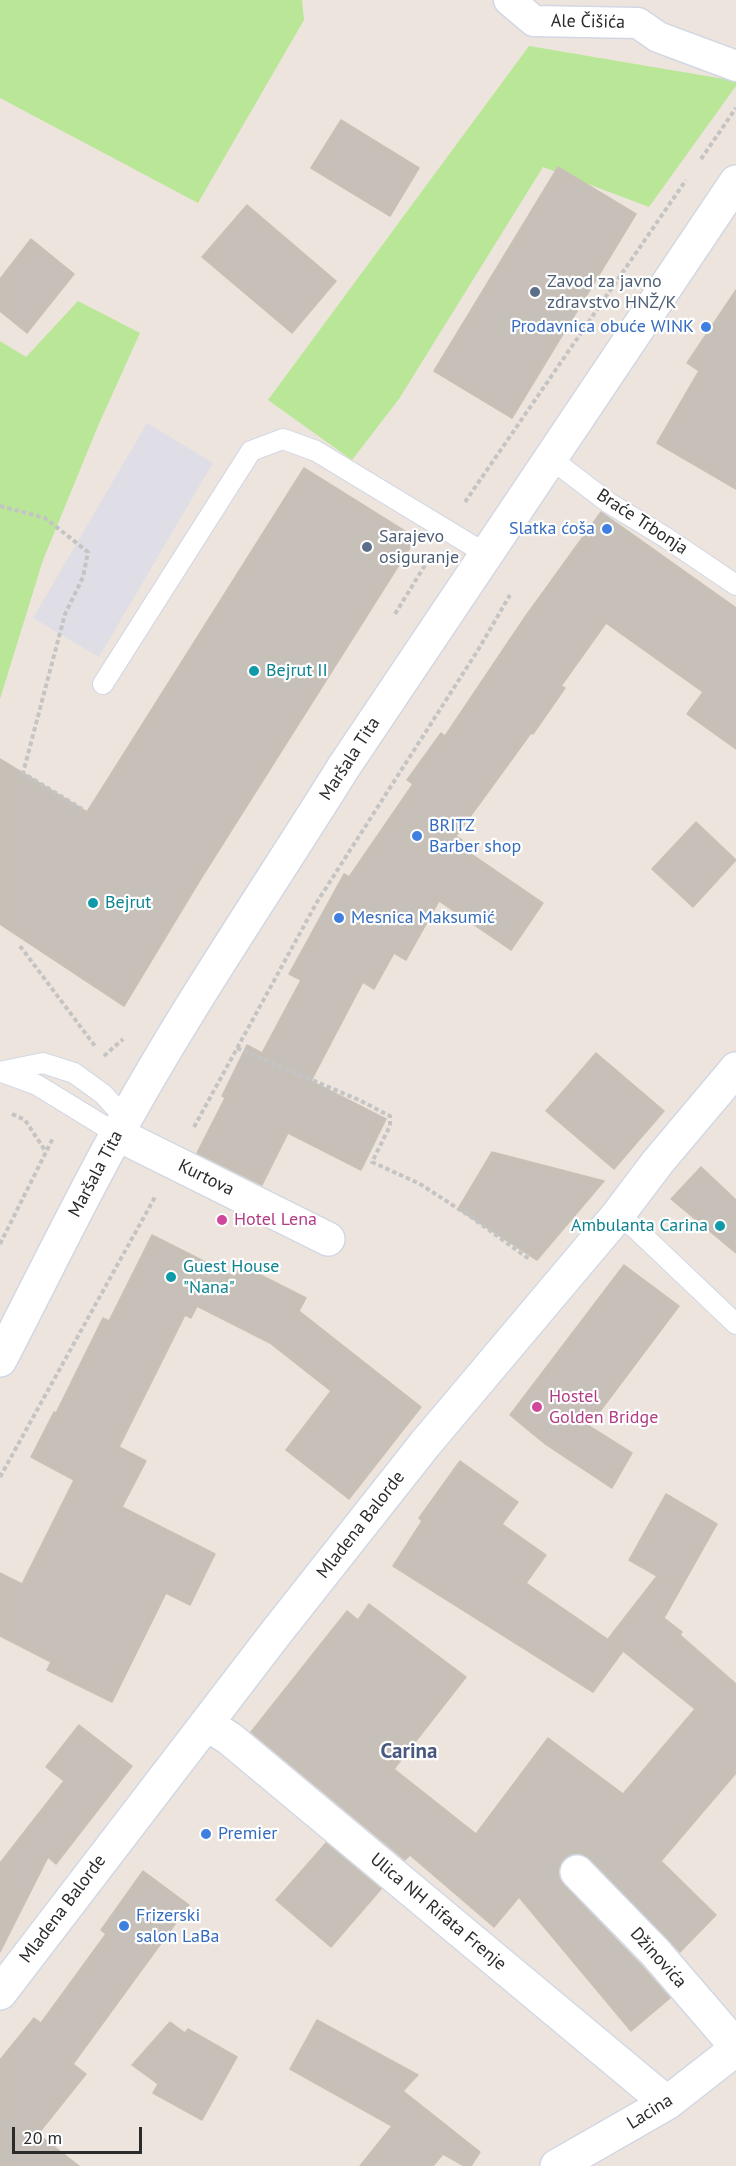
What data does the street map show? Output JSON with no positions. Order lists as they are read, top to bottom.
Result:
{
  "streets": {
    "street": [
      "Ale Čišića",
      "Maršala Tita",
      "Kurtova",
      "Mladena Balorde",
      "Ulica NH Rifata Frenje",
      "Džinovića",
      "Lacina"
    ],
    "lane": ["Braće Trbonja"]
  },
  "crossings": [
    ["Braće Trbonja", "Maršala Tita"],
    ["Maršala Tita", "Kurtova"],
    ["Mladena Balorde", "Ulica NH Rifata Frenje"],
    ["Ulica NH Rifata Frenje", "Lacina"],
    ["Džinovića", "Lacina"]
  ],
  "districts": ["Carina"],
  "places": [
    "Zavod za javno zdravstvo HNŽ/K",
    "Prodavnica obuće WINK",
    "Slatka ćoša",
    "Sarajevo osiguranje",
    "Bejrut II",
    "BRITZ Barber shop",
    "Bejrut",
    "Mesnica Maksumić",
    "Hotel Lena",
    "Ambulanta Carina",
    "Guest House \"Nana\"",
    "Hostel Golden Bridge",
    "Premier",
    "Frizerski salon LaBa"
  ],
  "scale_bar": "20 m"
}
